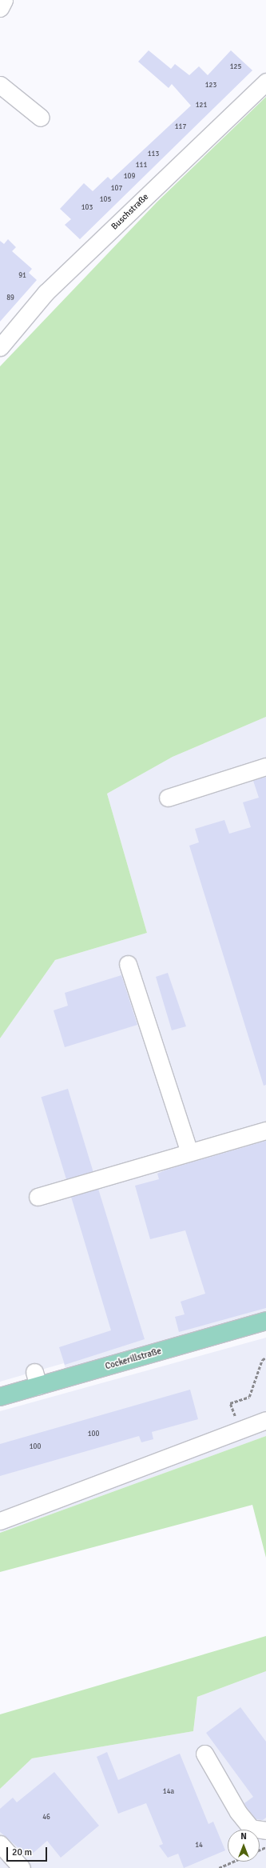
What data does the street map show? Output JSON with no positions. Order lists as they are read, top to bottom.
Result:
{
  "streets": {
    "main road": ["Cockerillstraße"],
    "street": ["Buschstraße"]
  },
  "house_numbers": [
    "125",
    "123",
    "121",
    "117",
    "113",
    "111",
    "109",
    "107",
    "105",
    "103",
    "91",
    "89",
    "100",
    "100",
    "14a",
    "46",
    "14"
  ],
  "scale_bar": "20 m",
  "north": "top"
}
